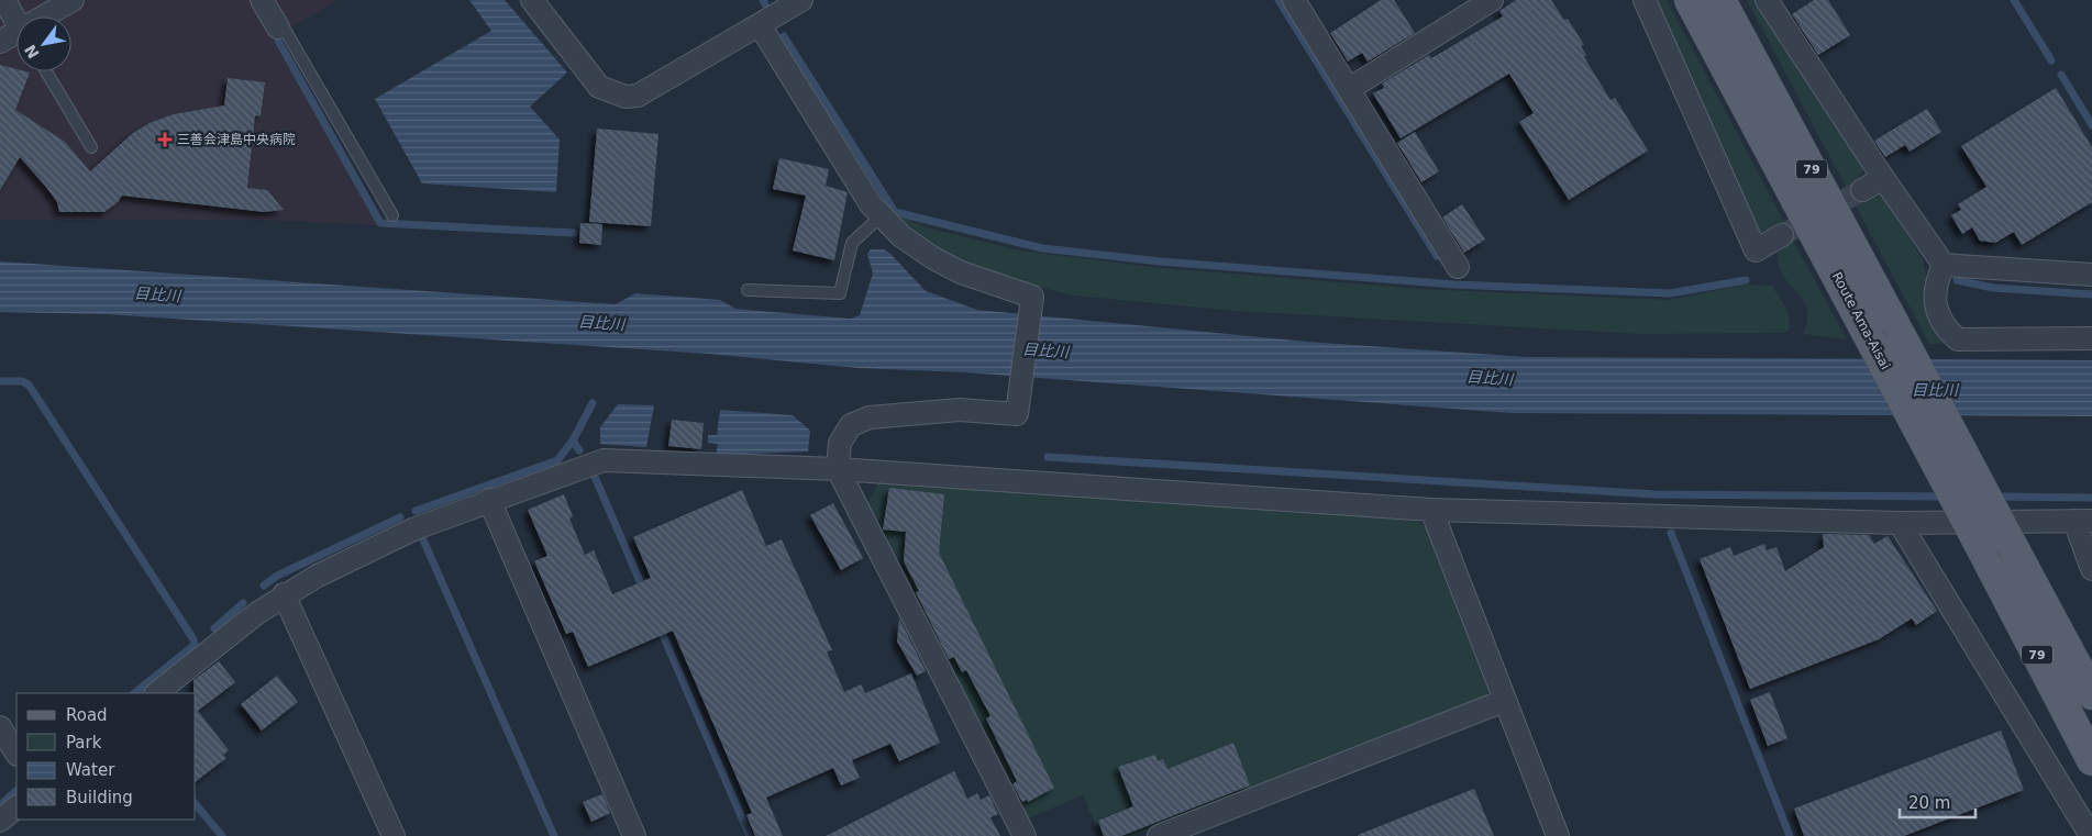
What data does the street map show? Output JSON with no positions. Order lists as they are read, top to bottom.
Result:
{
  "streets": {
    "main road": ["79", "Route Ama-Aisai"]
  },
  "water": ["目比川"],
  "places": {
    "health": ["三善会津島中央病院"]
  },
  "legend": [
    "Road",
    "Park",
    "Water",
    "Building"
  ],
  "scale_bar": "20 m",
  "north": "bottom left"
}
